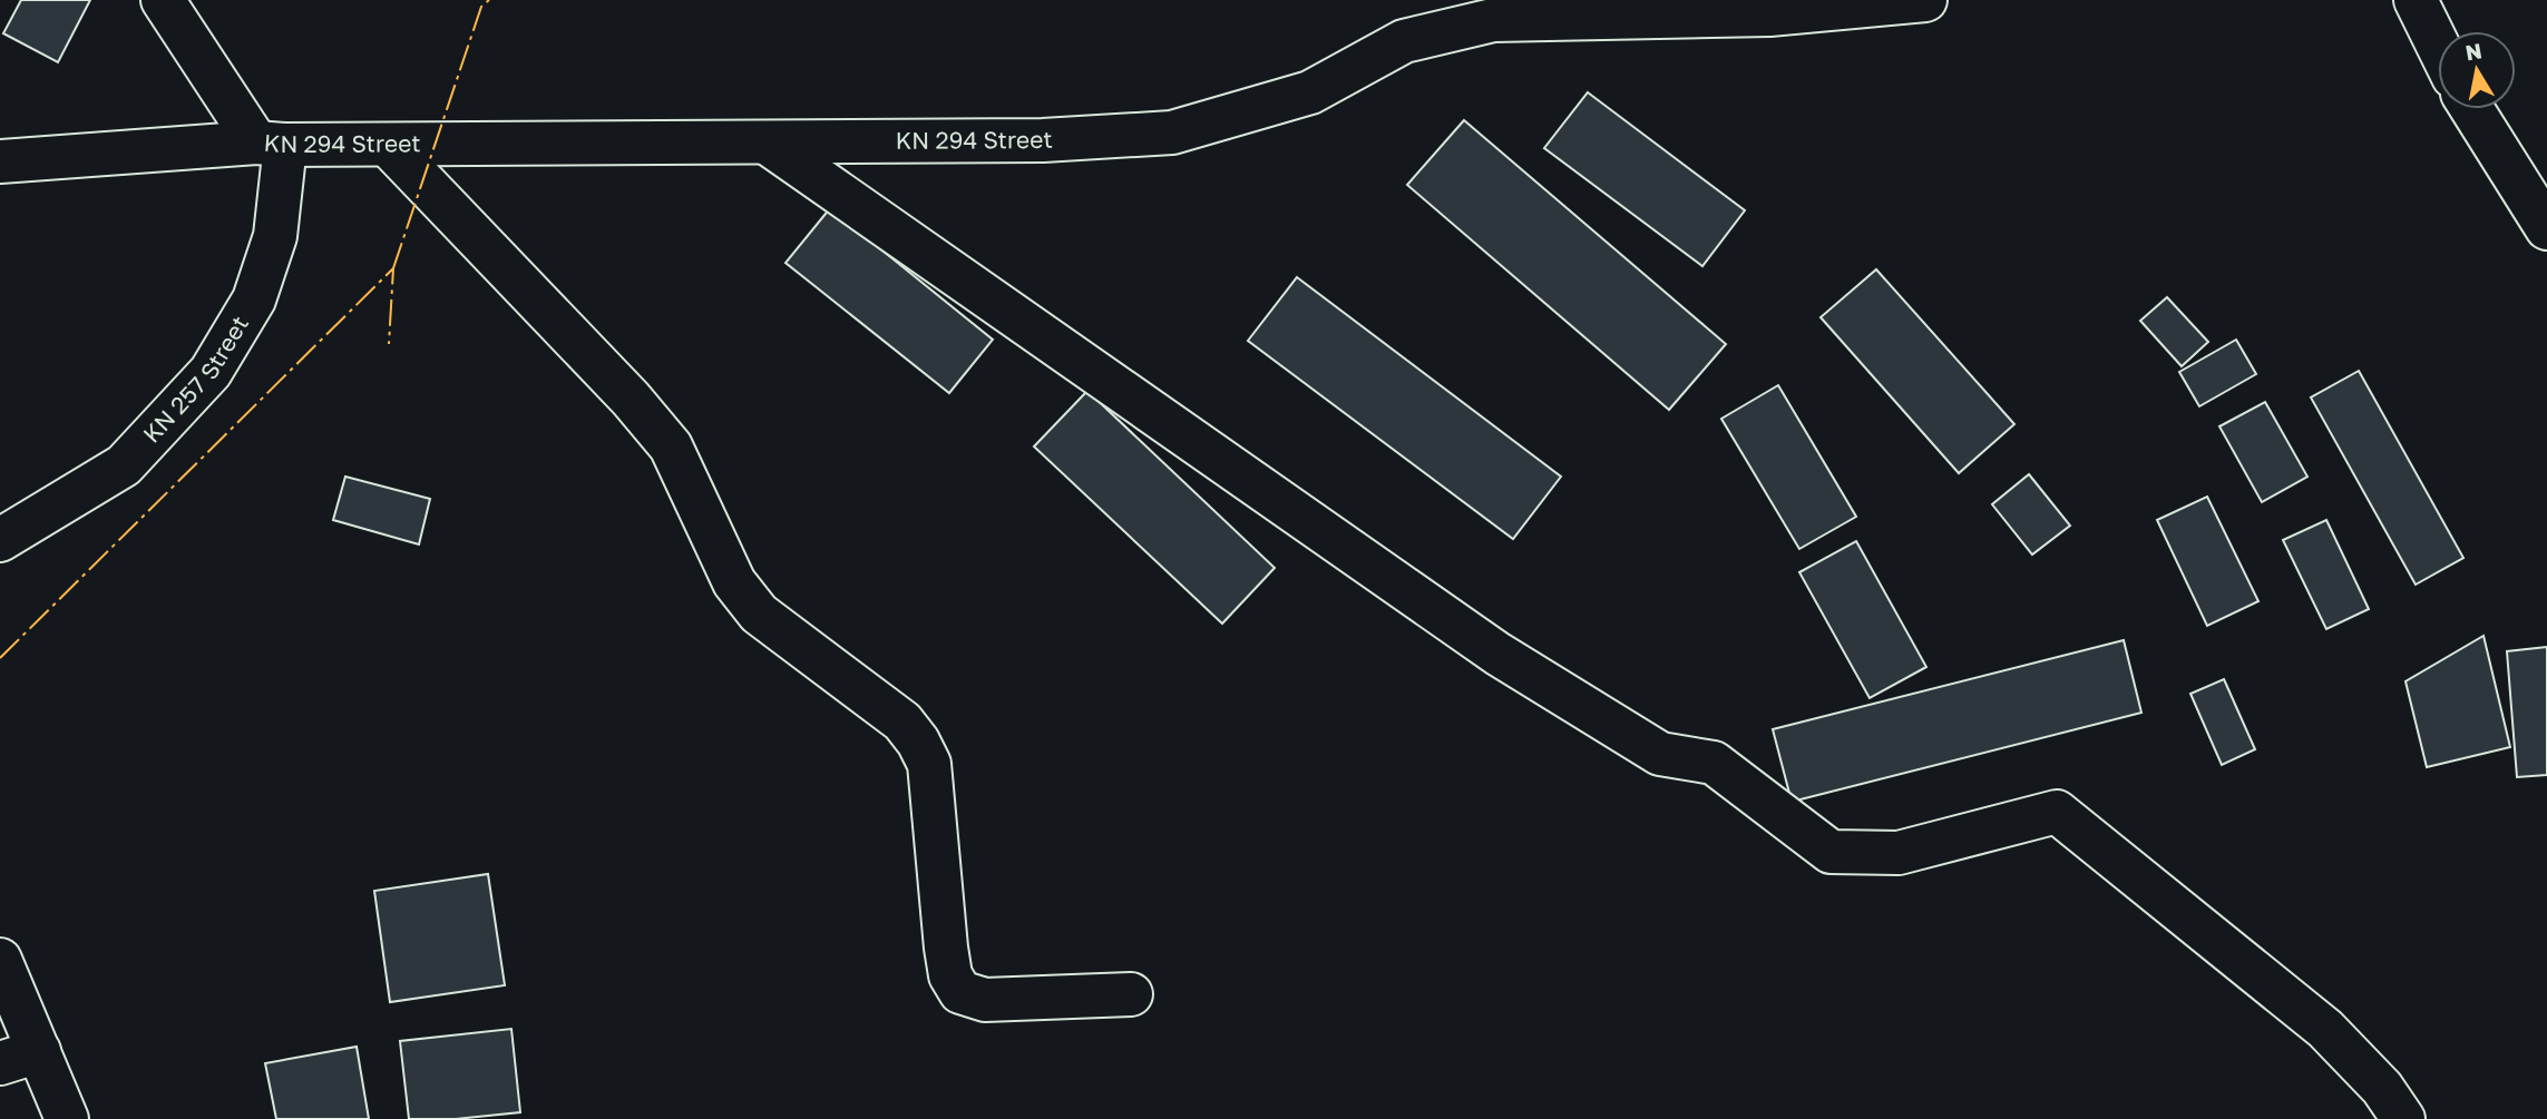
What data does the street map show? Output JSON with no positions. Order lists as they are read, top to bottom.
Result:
{
  "streets": {
    "street": ["KN 294 Street", "KN 257 Street"]
  },
  "crossings": [
    ["KN 294 Street", "KN 257 Street"]
  ],
  "north": "top"
}
